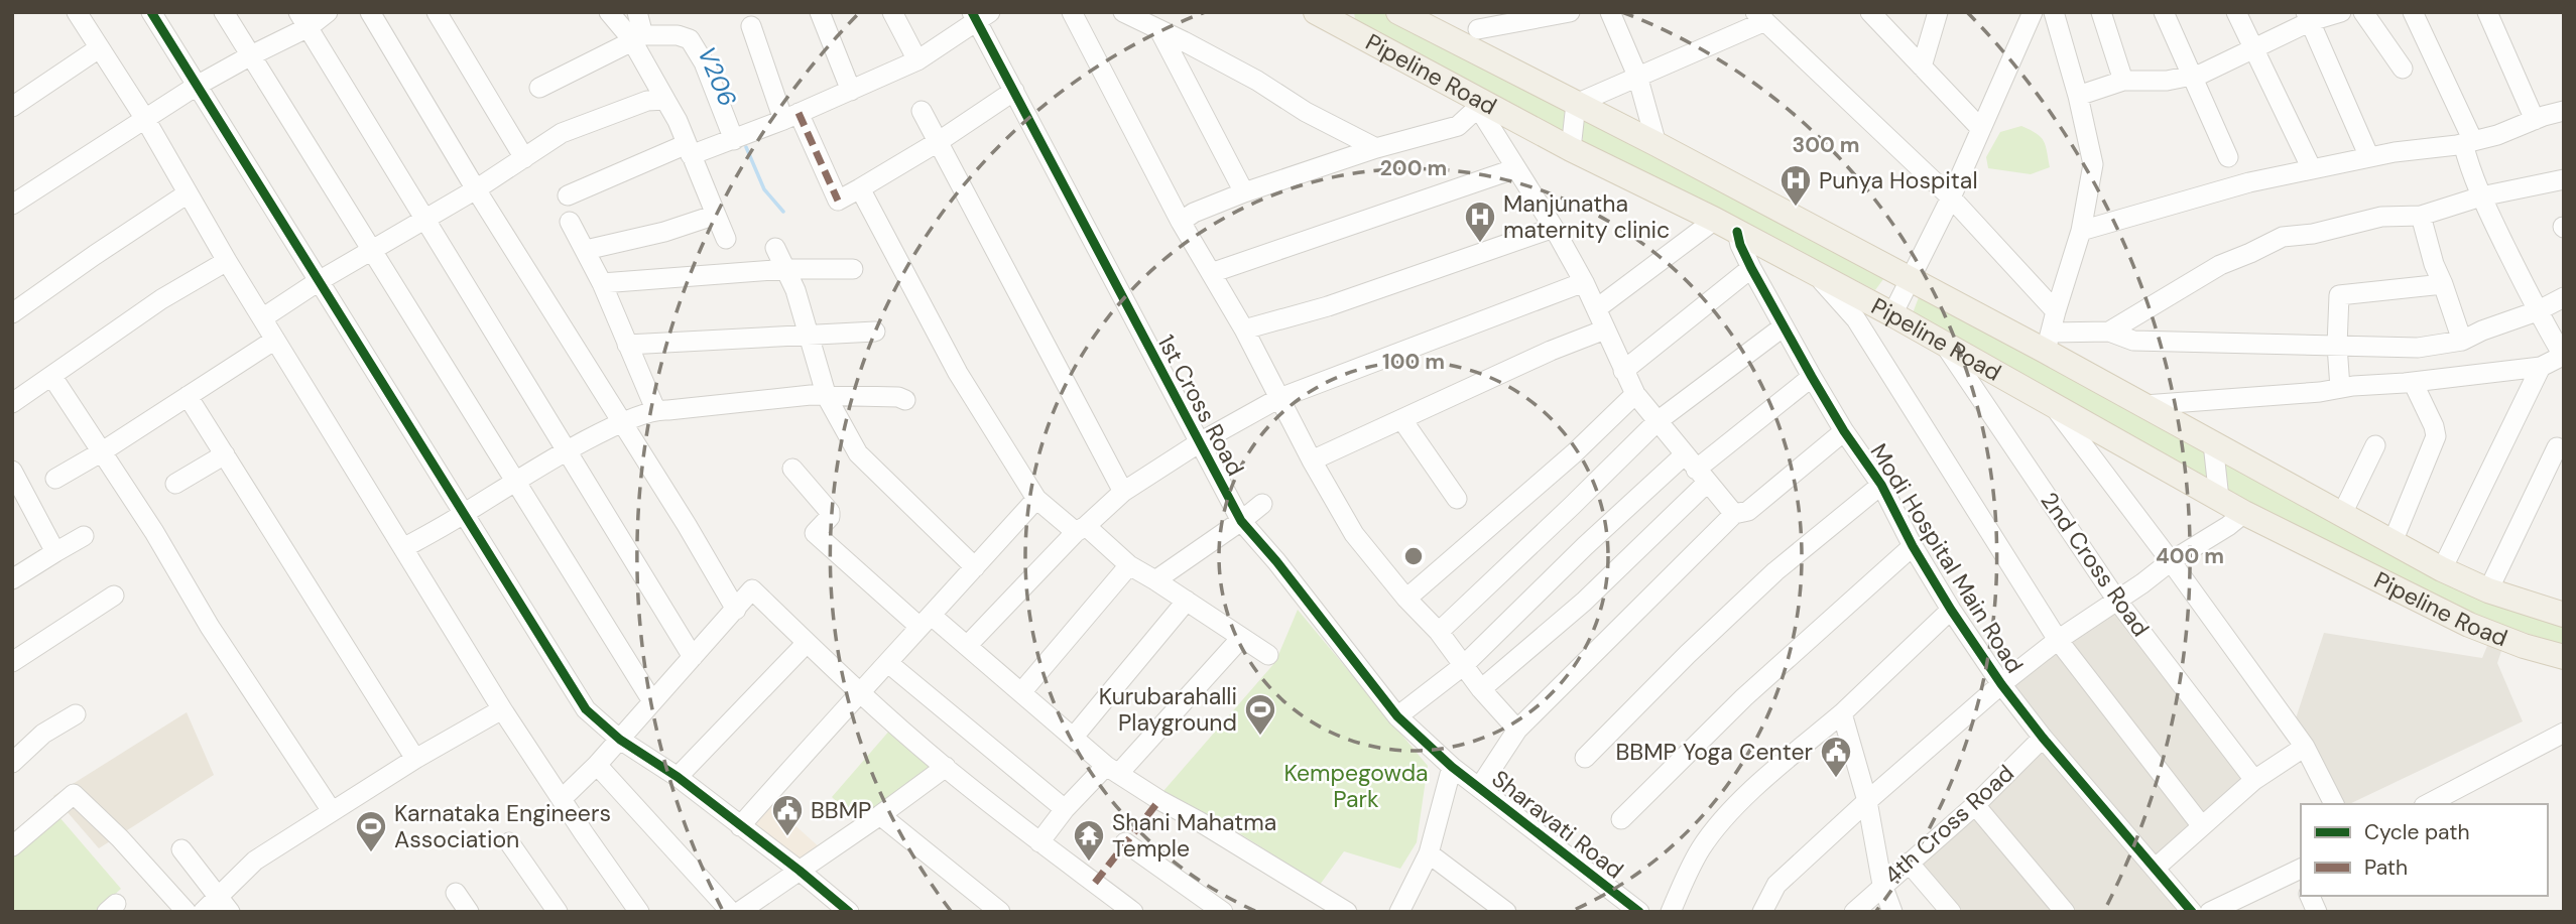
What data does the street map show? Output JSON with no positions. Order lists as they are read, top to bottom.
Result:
{
  "streets": {
    "main road": ["Pipeline Road"],
    "street": [
      "1st Cross Road",
      "Modi Hospital Main Road",
      "2nd Cross Road",
      "Sharavati Road",
      "4th Cross Road"
    ]
  },
  "crossings": [
    ["Pipeline Road", "Modi Hospital Main Road"],
    ["Pipeline Road", "2nd Cross Road"],
    ["1st Cross Road", "Sharavati Road"],
    ["Modi Hospital Main Road", "4th Cross Road"]
  ],
  "water": ["V206"],
  "parks": ["Kempegowda Park"],
  "places": {
    "hospital": ["Punya Hospital", "Manjunatha maternity clinic"],
    "sports": ["Kurubarahalli Playground", "Karnataka Engineers Association"],
    "public building": ["BBMP Yoga Center", "BBMP"],
    "temple": ["Shani Mahatma Temple"]
  },
  "legend": ["Cycle path", "Path"],
  "rings": [
    "300 m",
    "200 m",
    "100 m",
    "400 m"
  ]
}
